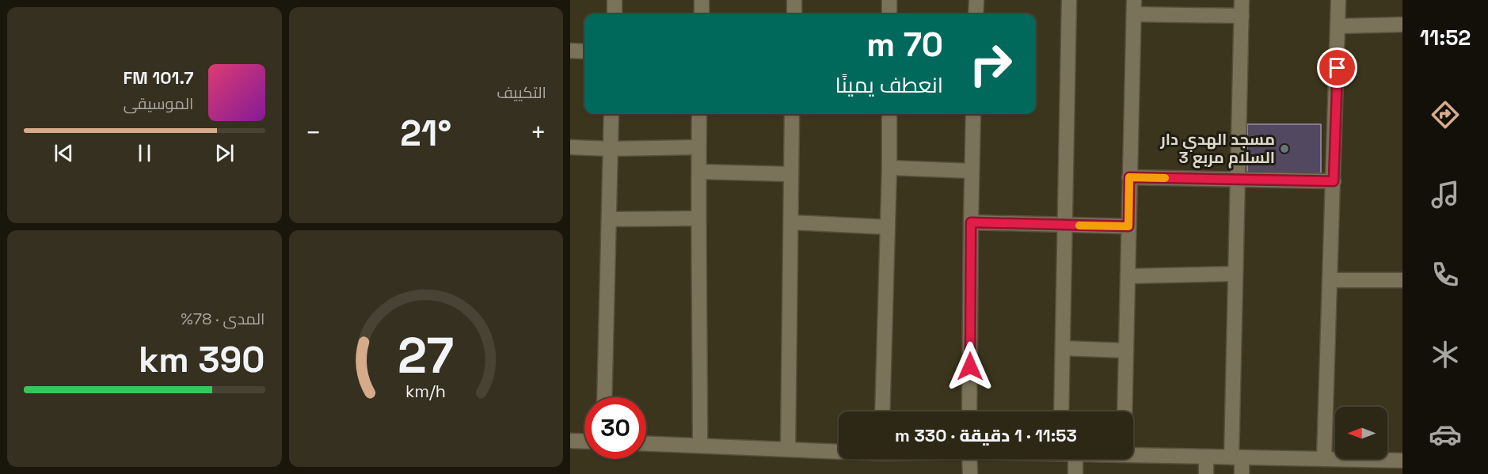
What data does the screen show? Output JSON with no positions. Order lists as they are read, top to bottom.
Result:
{
  "places": ["مسجد الهدي دار السلام مربع 3"],
  "north": "left",
  "page": {
    "tabs": "11:52",
    "tile": [
      "التكييف",
      ["المدى · 78%", "390 km"]
    ],
    "turn": ["70 m", "انعطف يمينًا"],
    "song": ["101.7 FM", "الموسيقى"],
    "heat": ["−", "21°", "+"],
    "limit": "30",
    "trip": "11:53 · 1 دقيقة · 330 m",
    "gauge": ["27", "km/h"]
  }
}
